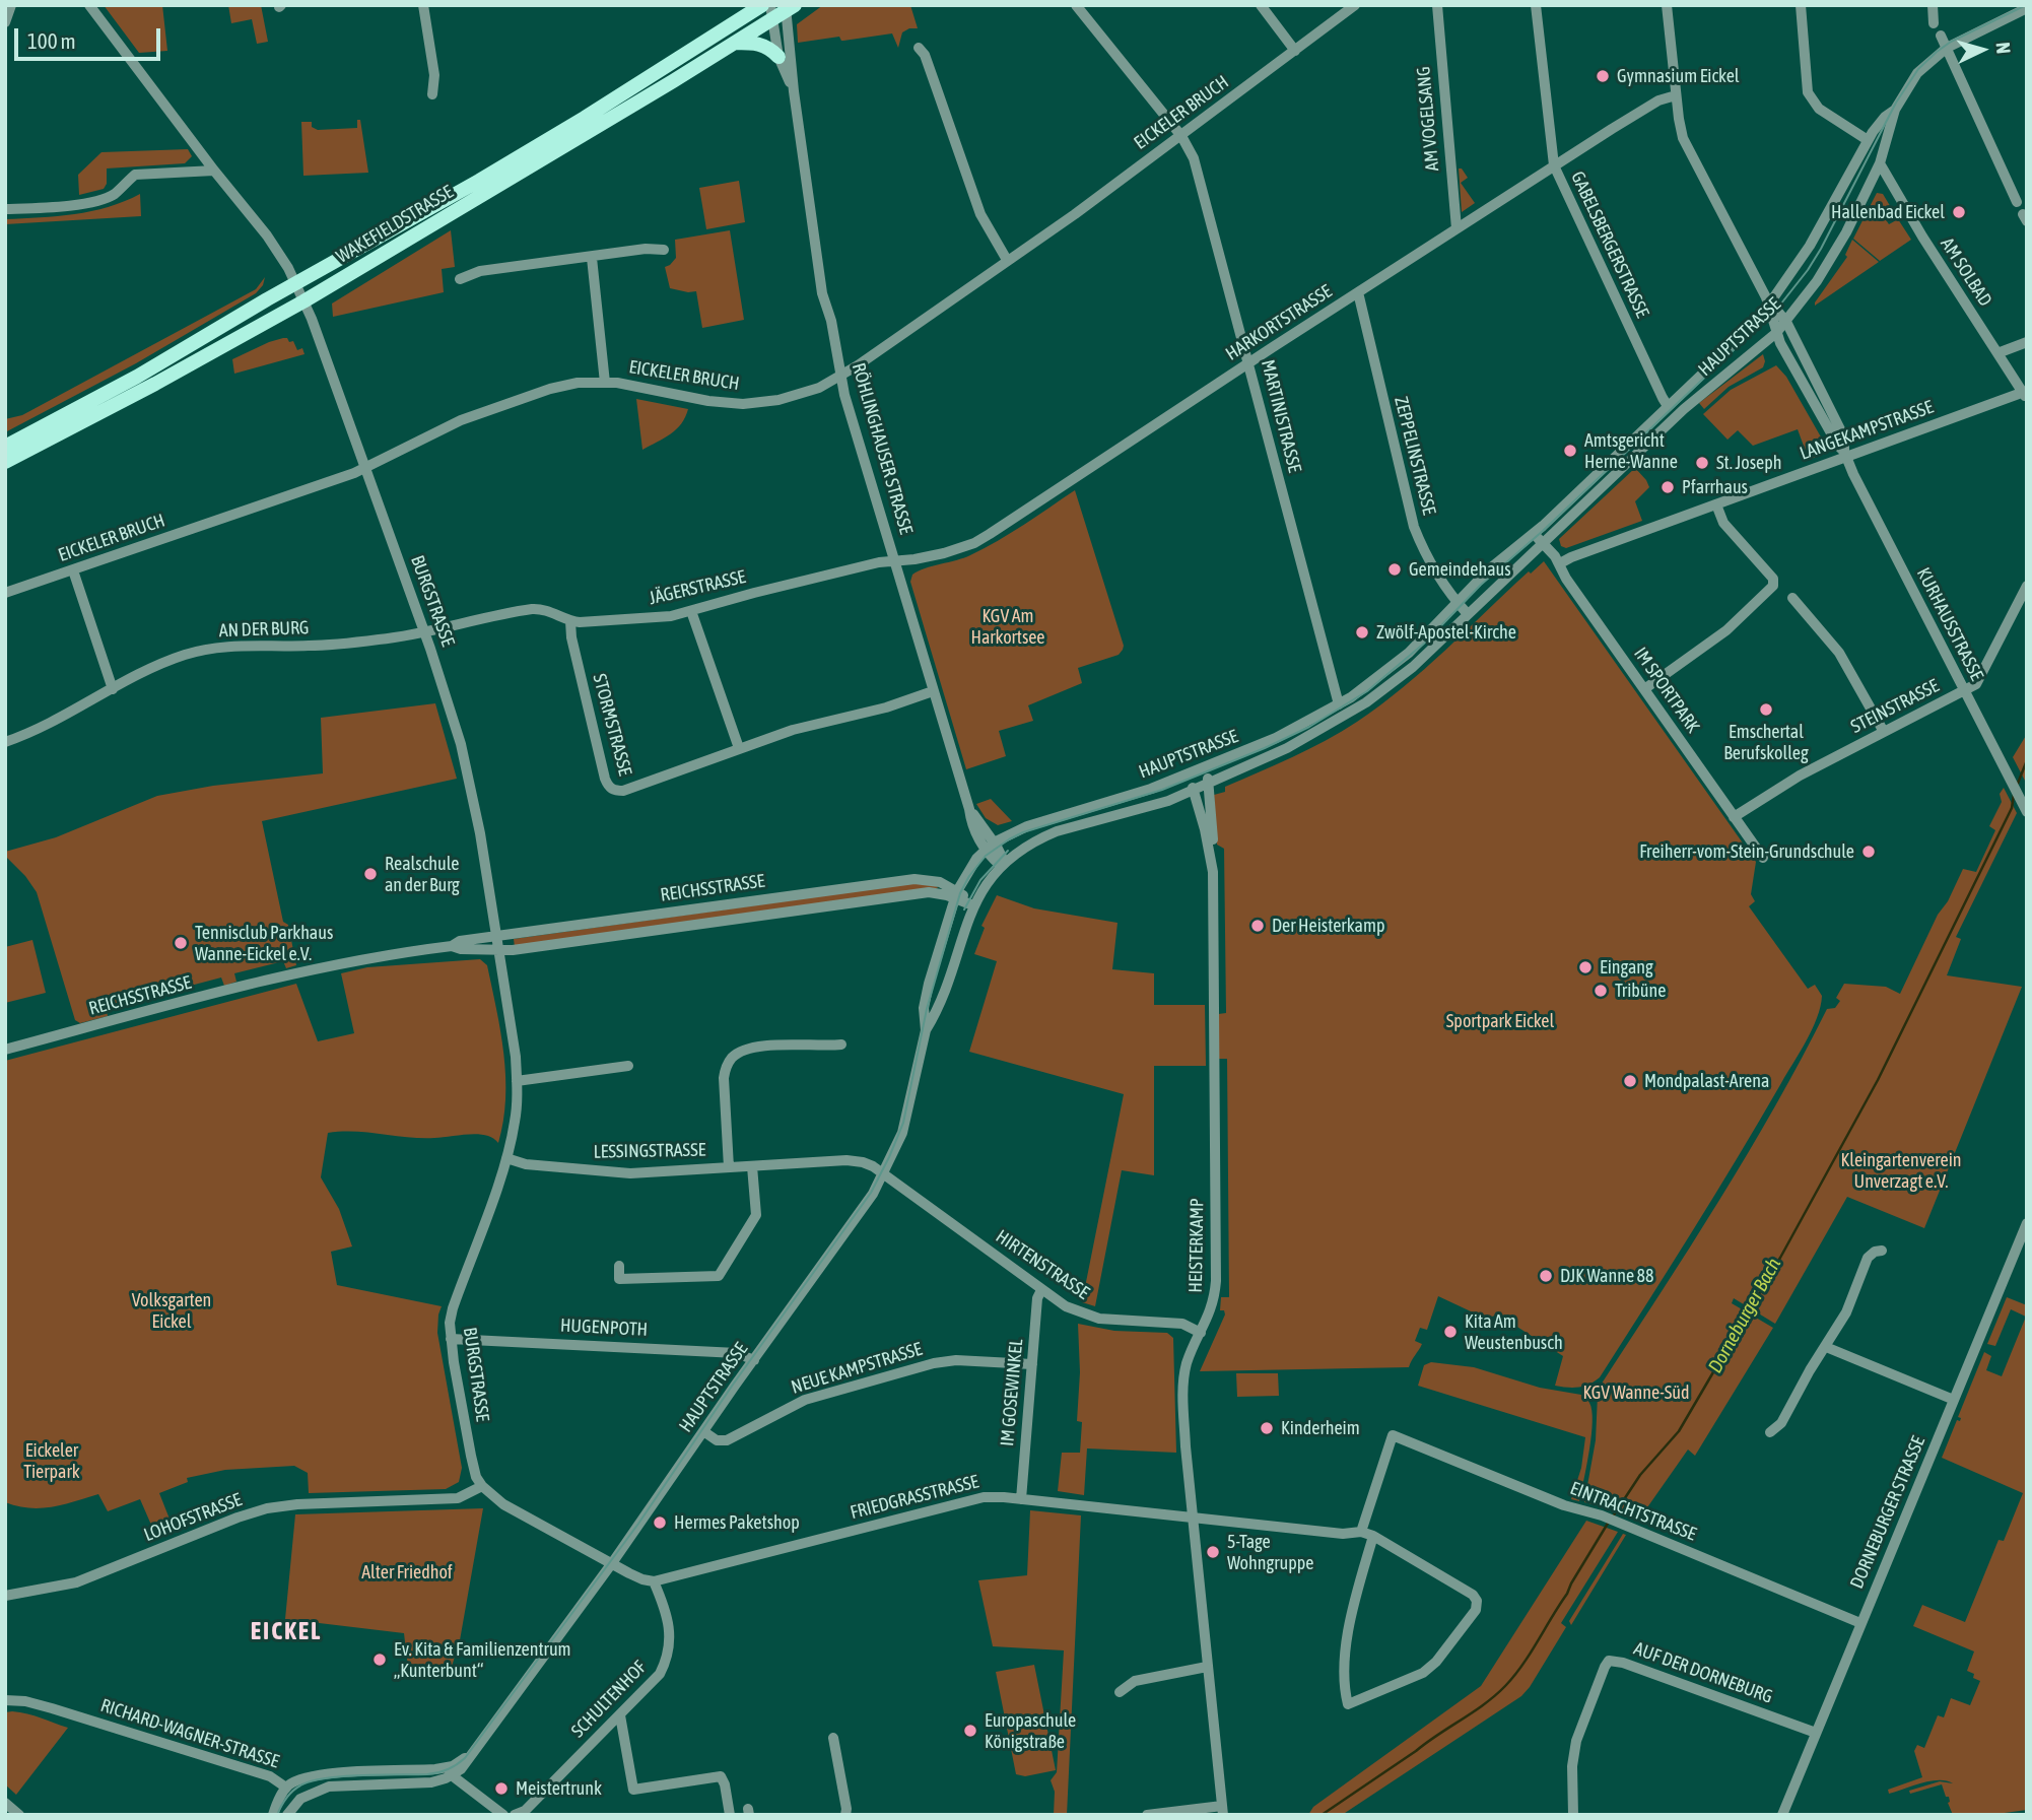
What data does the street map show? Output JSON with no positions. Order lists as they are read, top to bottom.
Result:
{
  "streets": {
    "main road": ["WAKEFIELDSTRASSE"],
    "street": [
      "EICKELER BRUCH",
      "AM VOGELSANG",
      "GABELSBERGERSTRASSE",
      "AM SOLBAD",
      "HARKORTSTRASSE",
      "HAUPTSTRASSE",
      "MARTINISTRASSE",
      "LANGEKAMPSTRASSE",
      "RÖHLINGHAUSER STRASSE",
      "ZEPPELINSTRASSE",
      "JÄGERSTRASSE",
      "BURGSTRASSE",
      "KURHAUSSTRASSE",
      "AN DER BURG",
      "IM SPORTPARK",
      "STEINSTRASSE",
      "STORMSTRASSE",
      "REICHSSTRASSE",
      "LESSINGSTRASSE",
      "HEISTERKAMP",
      "HIRTENSTRASSE",
      "HUGENPOTH",
      "NEUE KAMPSTRASSE",
      "IM GOSEWINKEL",
      "FRIEDGRASSTRASSE",
      "EINTRACHTSTRASSE",
      "DORNEBURGER STRASSE",
      "LOHOFSTRASSE",
      "AUF DER DORNEBURG",
      "SCHULTENHOF",
      "RICHARD-WAGNER-STRASSE"
    ]
  },
  "crossings": [
    ["EICKELER BRUCH", "MARTINISTRASSE"],
    ["EICKELER BRUCH", "RÖHLINGHAUSER STRASSE"],
    ["EICKELER BRUCH", "BURGSTRASSE"],
    ["AM VOGELSANG", "HARKORTSTRASSE"],
    ["WAKEFIELDSTRASSE", "RÖHLINGHAUSER STRASSE"],
    ["WAKEFIELDSTRASSE", "BURGSTRASSE"],
    ["GABELSBERGERSTRASSE", "HARKORTSTRASSE"],
    ["GABELSBERGERSTRASSE", "HAUPTSTRASSE"],
    ["AM SOLBAD", "HAUPTSTRASSE"],
    ["AM SOLBAD", "LANGEKAMPSTRASSE"],
    ["HARKORTSTRASSE", "MARTINISTRASSE"],
    ["HARKORTSTRASSE", "RÖHLINGHAUSER STRASSE"],
    ["HARKORTSTRASSE", "ZEPPELINSTRASSE"],
    ["HARKORTSTRASSE", "JÄGERSTRASSE"],
    ["HARKORTSTRASSE", "KURHAUSSTRASSE"],
    ["HAUPTSTRASSE", "MARTINISTRASSE"],
    ["HAUPTSTRASSE", "RÖHLINGHAUSER STRASSE"],
    ["HAUPTSTRASSE", "ZEPPELINSTRASSE"],
    ["HAUPTSTRASSE", "KURHAUSSTRASSE"],
    ["HAUPTSTRASSE", "IM SPORTPARK"],
    ["HAUPTSTRASSE", "REICHSSTRASSE"],
    ["HAUPTSTRASSE", "LESSINGSTRASSE"],
    ["HAUPTSTRASSE", "HEISTERKAMP"],
    ["HAUPTSTRASSE", "HIRTENSTRASSE"],
    ["HAUPTSTRASSE", "HUGENPOTH"],
    ["HAUPTSTRASSE", "NEUE KAMPSTRASSE"],
    ["HAUPTSTRASSE", "RICHARD-WAGNER-STRASSE"],
    ["LANGEKAMPSTRASSE", "KURHAUSSTRASSE"],
    ["LANGEKAMPSTRASSE", "IM SPORTPARK"],
    ["RÖHLINGHAUSER STRASSE", "JÄGERSTRASSE"],
    ["RÖHLINGHAUSER STRASSE", "STORMSTRASSE"],
    ["JÄGERSTRASSE", "BURGSTRASSE"],
    ["JÄGERSTRASSE", "AN DER BURG"],
    ["JÄGERSTRASSE", "STORMSTRASSE"],
    ["BURGSTRASSE", "AN DER BURG"],
    ["BURGSTRASSE", "REICHSSTRASSE"],
    ["BURGSTRASSE", "LESSINGSTRASSE"],
    ["BURGSTRASSE", "HUGENPOTH"],
    ["BURGSTRASSE", "LOHOFSTRASSE"],
    ["KURHAUSSTRASSE", "STEINSTRASSE"],
    ["IM SPORTPARK", "STEINSTRASSE"],
    ["LESSINGSTRASSE", "HIRTENSTRASSE"],
    ["HEISTERKAMP", "HIRTENSTRASSE"],
    ["HEISTERKAMP", "FRIEDGRASSTRASSE"],
    ["HIRTENSTRASSE", "IM GOSEWINKEL"],
    ["NEUE KAMPSTRASSE", "IM GOSEWINKEL"],
    ["IM GOSEWINKEL", "FRIEDGRASSTRASSE"],
    ["FRIEDGRASSTRASSE", "EINTRACHTSTRASSE"],
    ["FRIEDGRASSTRASSE", "SCHULTENHOF"],
    ["EINTRACHTSTRASSE", "DORNEBURGER STRASSE"],
    ["DORNEBURGER STRASSE", "AUF DER DORNEBURG"]
  ],
  "districts": ["EICKEL"],
  "water": ["Dorneburger Bach"],
  "parks": [
    "KGV Am Harkortsee",
    "Sportpark Eickel",
    "Kleingartenverein Unverzagt e.V.",
    "Volksgarten Eickel",
    "KGV Wanne-Süd",
    "Eickeler Tierpark",
    "Alter Friedhof"
  ],
  "places": [
    "Gymnasium Eickel",
    "Hallenbad Eickel",
    "Amtsgericht Herne-Wanne",
    "St. Joseph",
    "Pfarrhaus",
    "Gemeindehaus",
    "Zwölf-Apostel-Kirche",
    "Emschertal Berufskolleg",
    "Freiherr-vom-Stein-Grundschule",
    "Realschule an der Burg",
    "Der Heisterkamp",
    "Tennisclub Parkhaus Wanne-Eickel e.V.",
    "Eingang",
    "Tribüne",
    "Mondpalast-Arena",
    "DJK Wanne 88",
    "Kita Am Weustenbusch",
    "Kinderheim",
    "Hermes Paketshop",
    "5-Tage Wohngruppe",
    "Ev. Kita & Familienzentrum „Kunterbunt“",
    "Europaschule Königstraße",
    "Meistertrunk"
  ],
  "scale_bar": "100 m",
  "north": "right"
}
